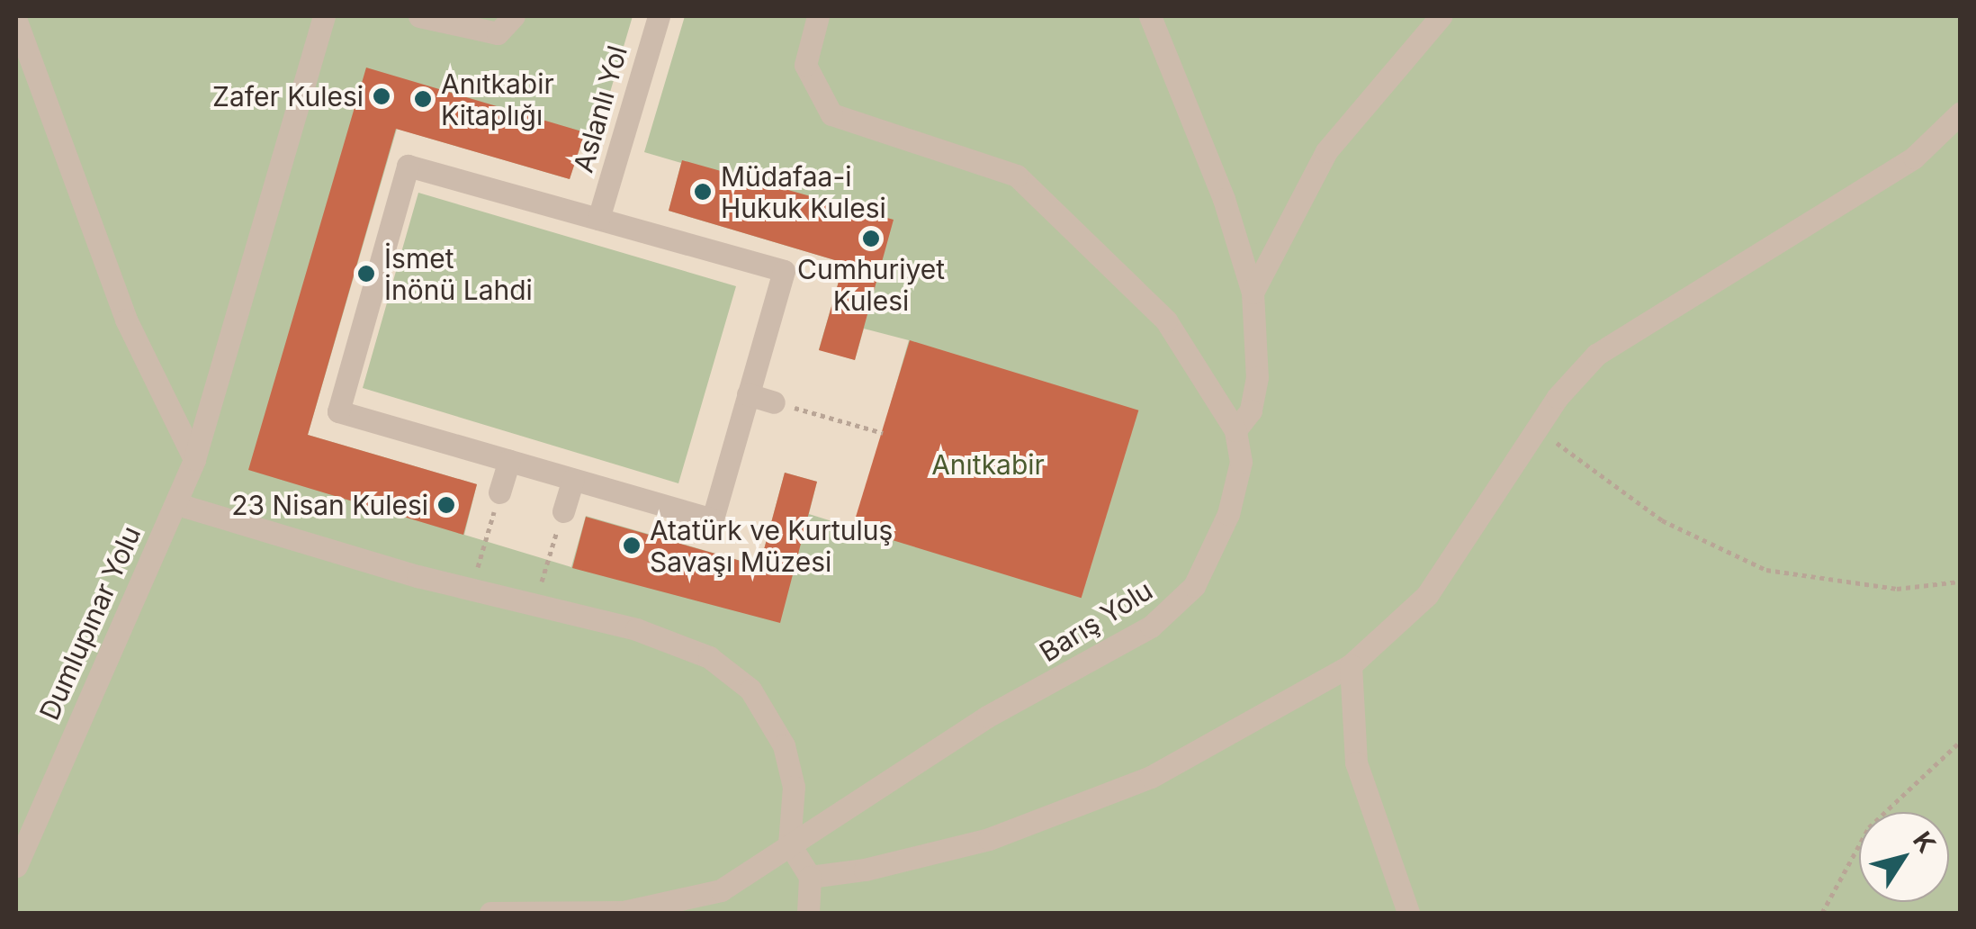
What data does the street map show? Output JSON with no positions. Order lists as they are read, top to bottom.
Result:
{
  "streets": {
    "street": ["Aslanlı Yol", "Barış Yolu", "Dumlupınar Yolu"]
  },
  "parks": ["Anıtkabir"],
  "places": [
    "Zafer Kulesi",
    "Anıtkabir Kitaplığı",
    "Müdafaa-i Hukuk Kulesi",
    "Cumhuriyet Kulesi",
    "İsmet İnönü Lahdi",
    "23 Nisan Kulesi",
    "Atatürk ve Kurtuluş Savaşı Müzesi"
  ],
  "north": "top right"
}
